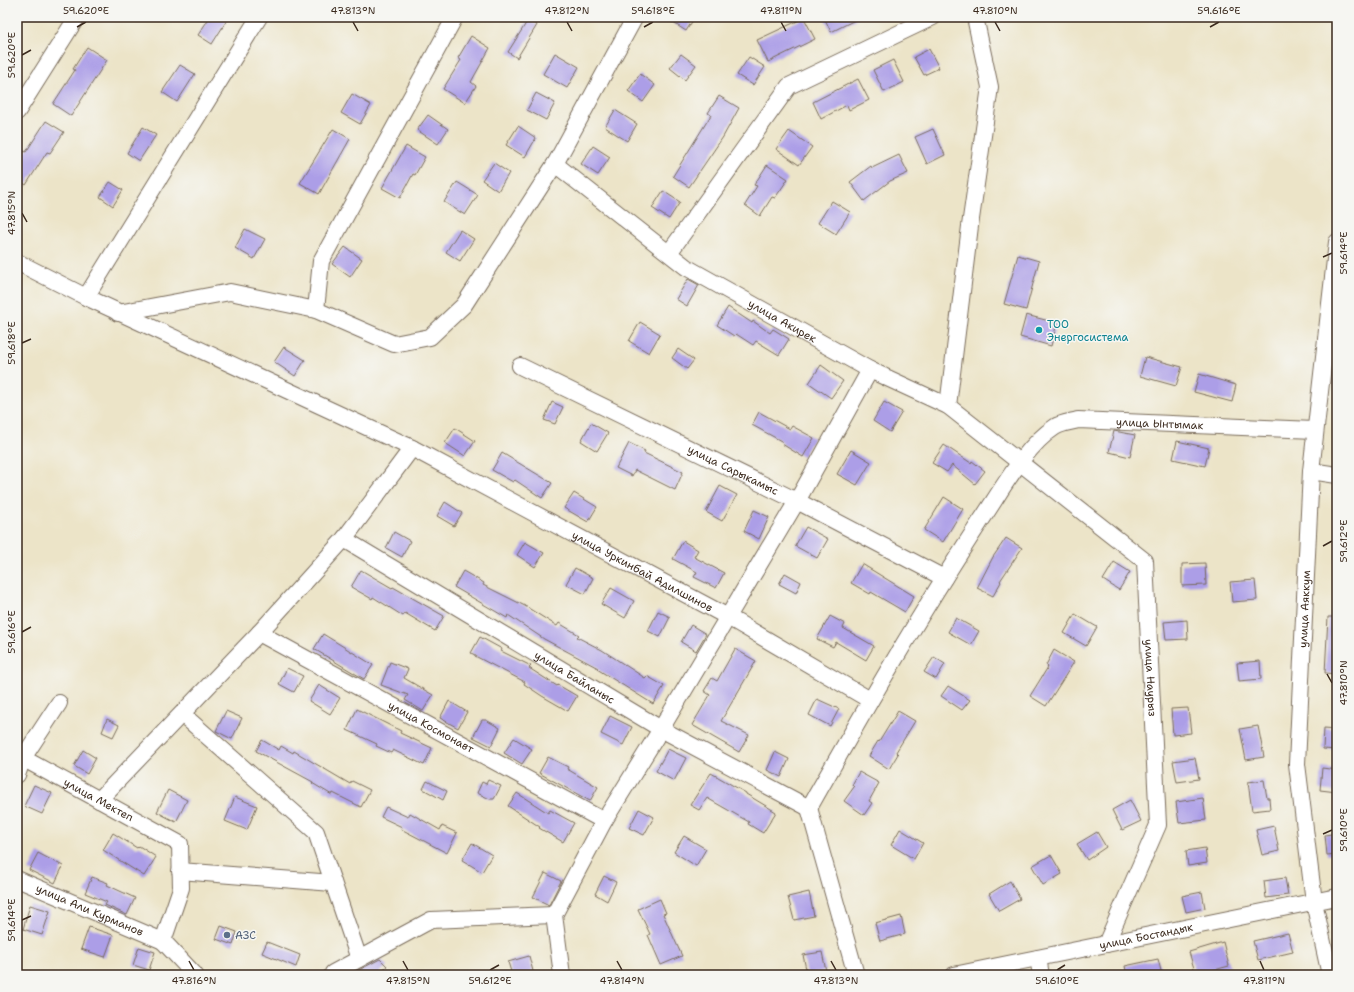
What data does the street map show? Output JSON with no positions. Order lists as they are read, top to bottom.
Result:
{
  "streets": {
    "street": [
      "улица Акирек",
      "улица Ынтымак",
      "улица Сарыкамыс",
      "улица Уркинбай Адилшинов",
      "улица Аяккум",
      "улица Байланыс",
      "улица Наурыз",
      "улица Космонавт",
      "улица Мектеп",
      "улица Али Курманов",
      "улица Бостандык"
    ]
  },
  "crossings": [
    ["улица Акирек", "улица Ынтымак"],
    ["улица Акирек", "улица Наурыз"],
    ["улица Ынтымак", "улица Сарыкамыс"],
    ["улица Ынтымак", "улица Уркинбай Адилшинов"],
    ["улица Ынтымак", "улица Аяккум"],
    ["улица Ынтымак", "улица Байланыс"],
    ["улица Ынтымак", "улица Наурыз"],
    ["улица Аяккум", "улица Бостандык"],
    ["улица Наурыз", "улица Бостандык"]
  ],
  "places": ["ТОО Энергосистема", "АЗС"],
  "coordinates": [
    "59.620°E",
    "47.813°N",
    "47.812°N",
    "59.618°E",
    "47.811°N",
    "47.810°N",
    "59.616°E",
    "47.815°N",
    "59.614°E",
    "59.612°E",
    "59.610°E",
    "47.816°N",
    "47.814°N"
  ]
}
